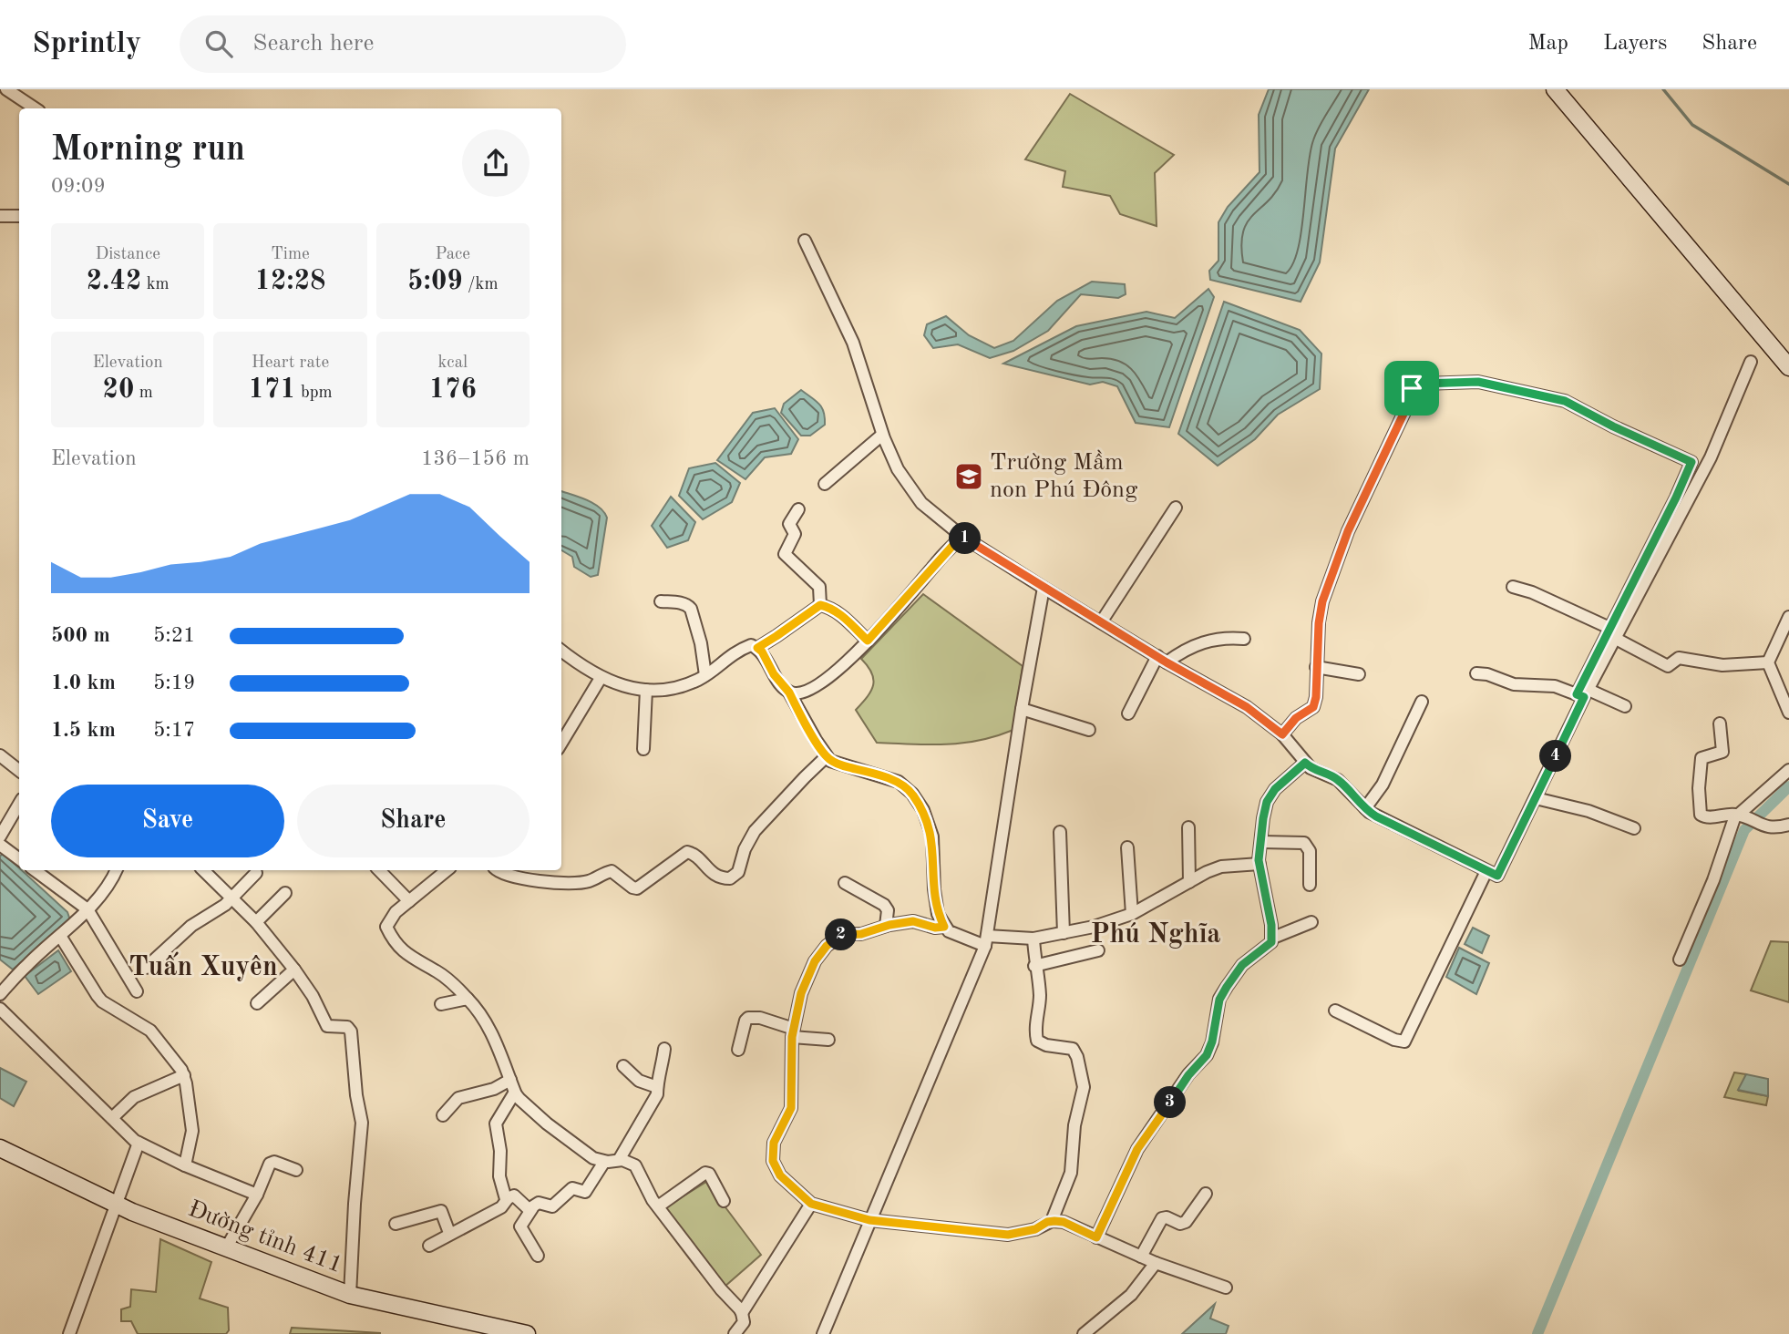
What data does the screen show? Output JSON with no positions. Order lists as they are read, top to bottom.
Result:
{
  "streets": {
    "main road": ["Đường tỉnh 411"]
  },
  "districts": ["Phú Nghĩa", "Tuấn Xuyên"],
  "places": {
    "school or university": ["Trường Mầm non Phú Đông"]
  },
  "page": {
    "header": "Sprintly",
    "search": "Search here",
    "nav": ["Map", "Layers", "Share"],
    "heading": ["Morning run", "09:09"],
    "stats": [
      ["Distance", "2.42 km"],
      ["Time", "12:28"],
      ["Pace", "5:09 /km"],
      ["Elevation", "20 m"],
      ["Heart rate", "171 bpm"],
      ["kcal", "176"]
    ],
    "chart": ["Elevation", "136–156 m"],
    "pins": [
      "1",
      "4",
      "2",
      "3"
    ],
    "list": [
      {
        "name": "500 m",
        "note": "5:21"
      },
      {
        "name": "1.0 km",
        "note": "5:19"
      },
      {
        "name": "1.5 km",
        "note": "5:17"
      }
    ],
    "buttons": ["Save", "Share"]
  }
}
